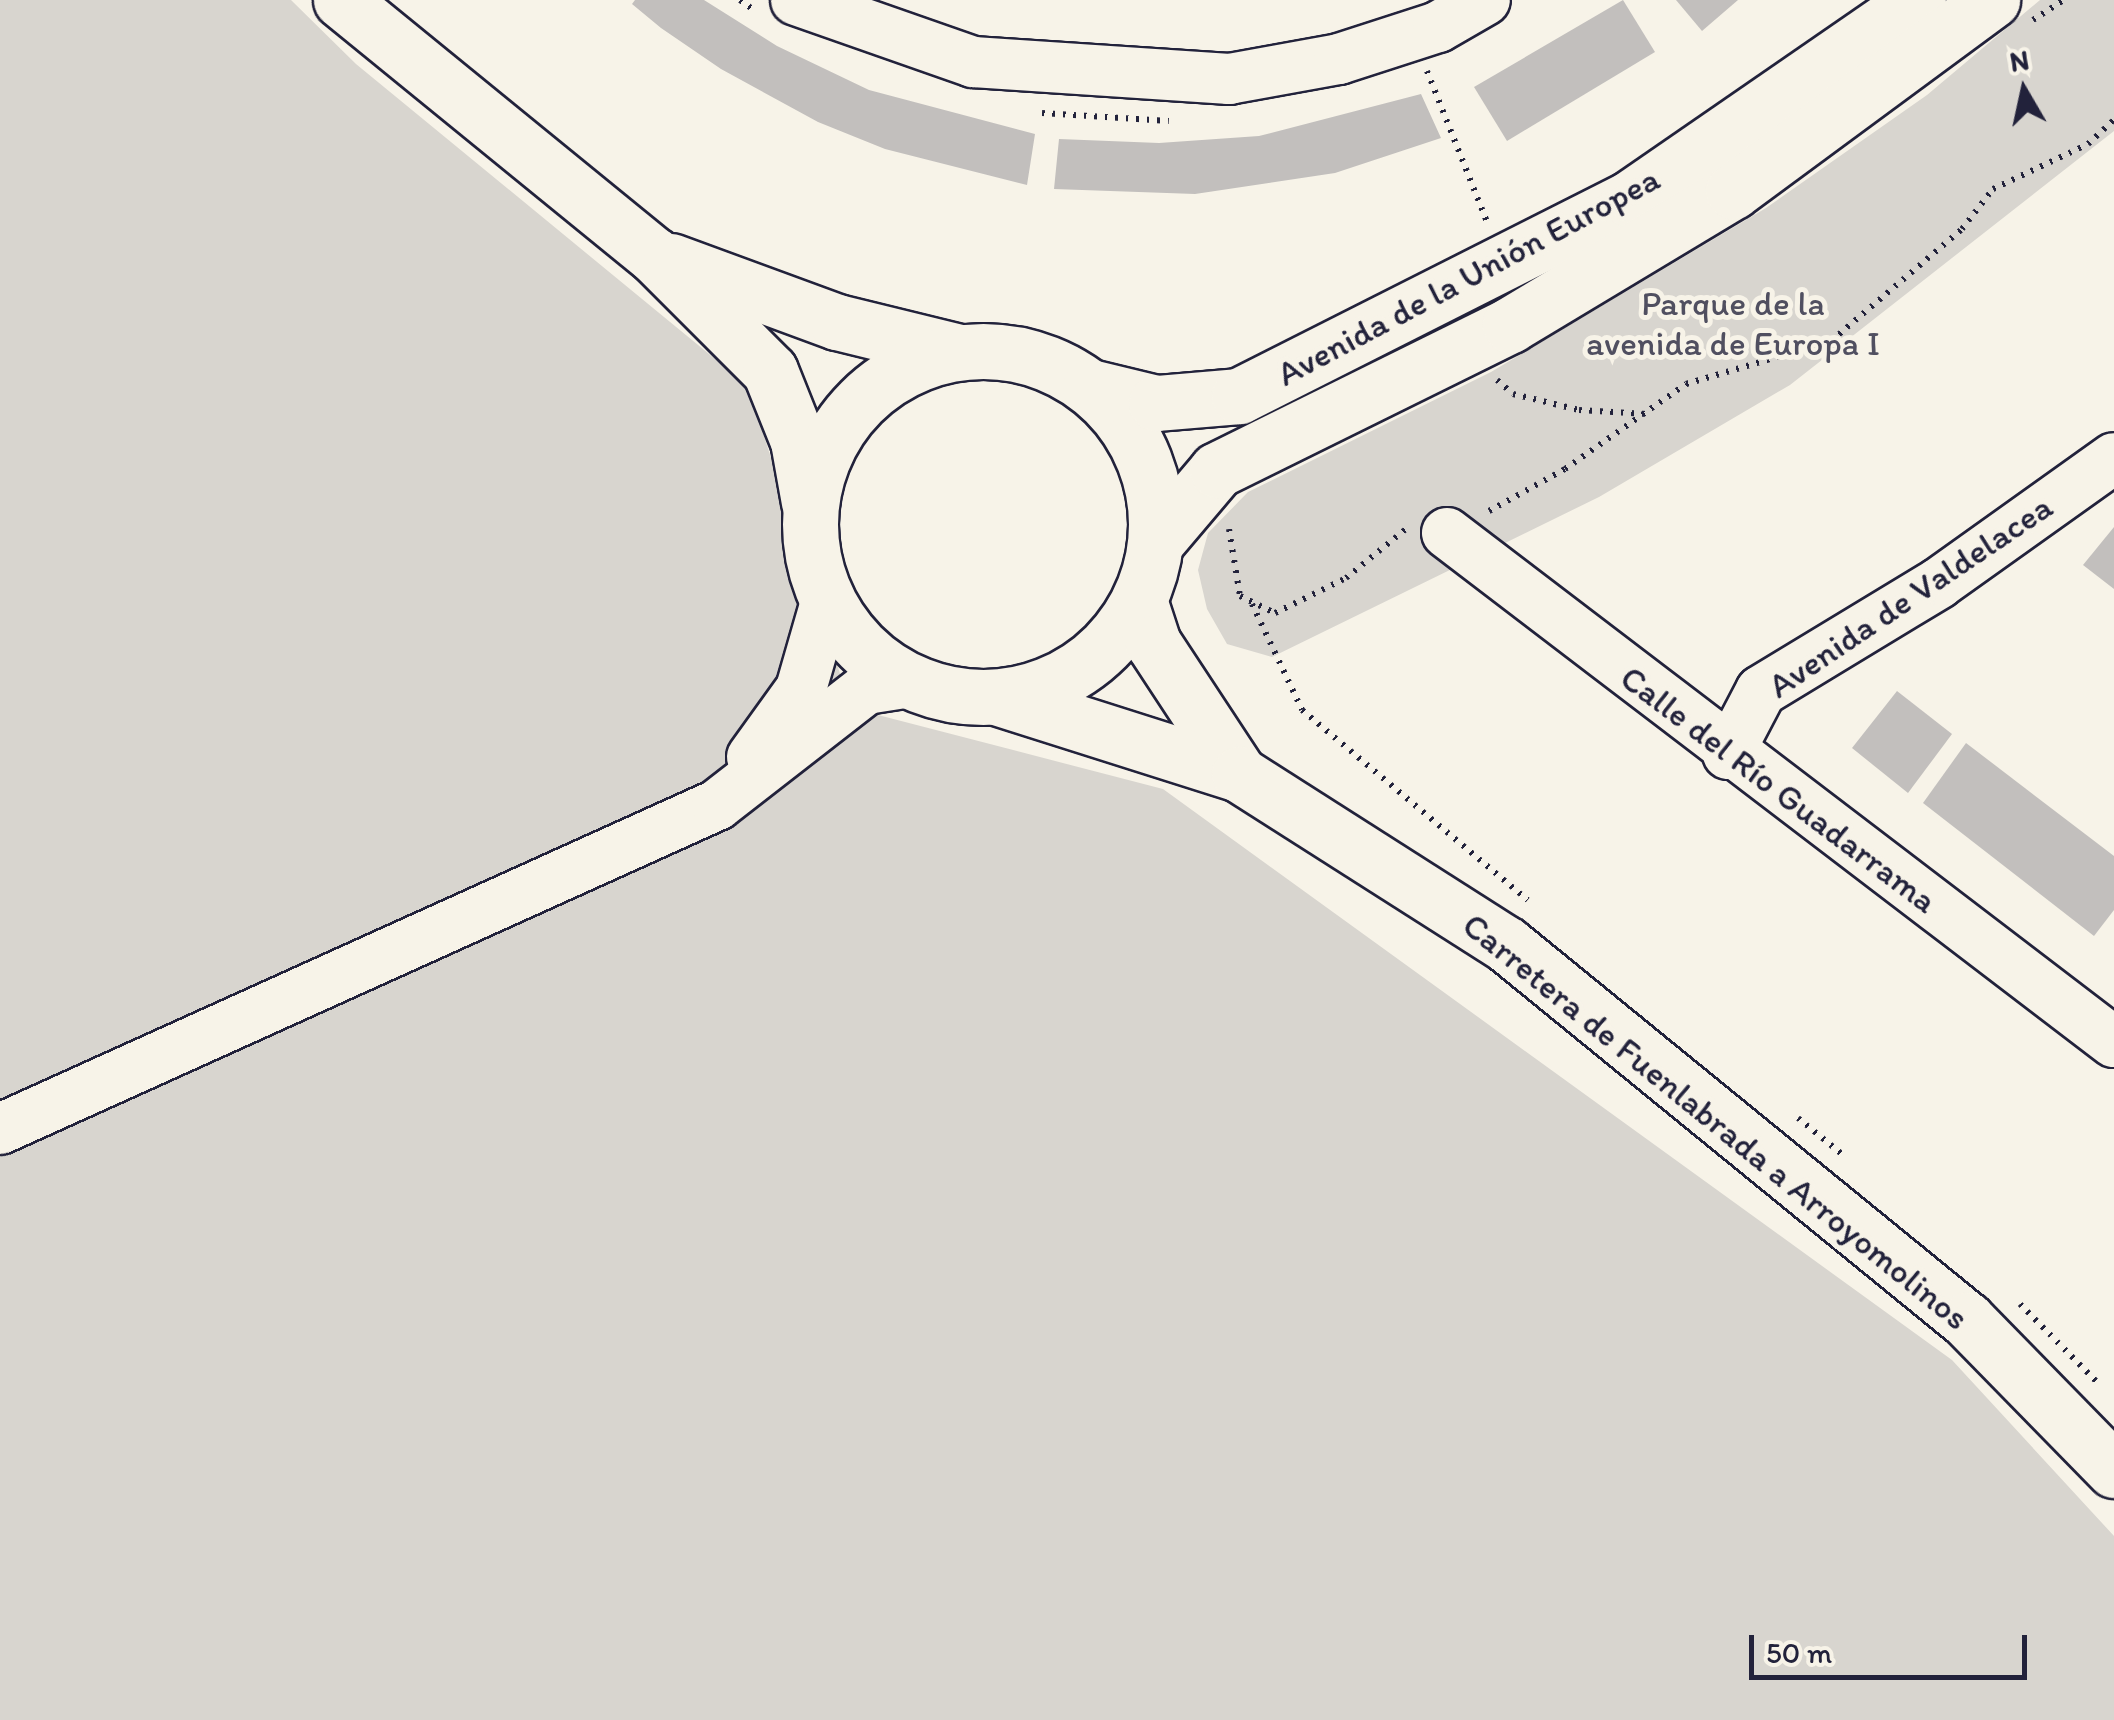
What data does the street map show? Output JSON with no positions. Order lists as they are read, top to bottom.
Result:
{
  "streets": {
    "main road": ["Avenida de la Unión Europea", "Carretera de Fuenlabrada a Arroyomolinos"],
    "street": ["Avenida de Valdelacea", "Calle del Río Guadarrama"]
  },
  "crossings": [
    ["Avenida de la Unión Europea", "Carretera de Fuenlabrada a Arroyomolinos"],
    ["Avenida de Valdelacea", "Calle del Río Guadarrama"]
  ],
  "parks": ["Parque de la avenida de Europa I"],
  "scale_bar": "50 m",
  "north": "top"
}
